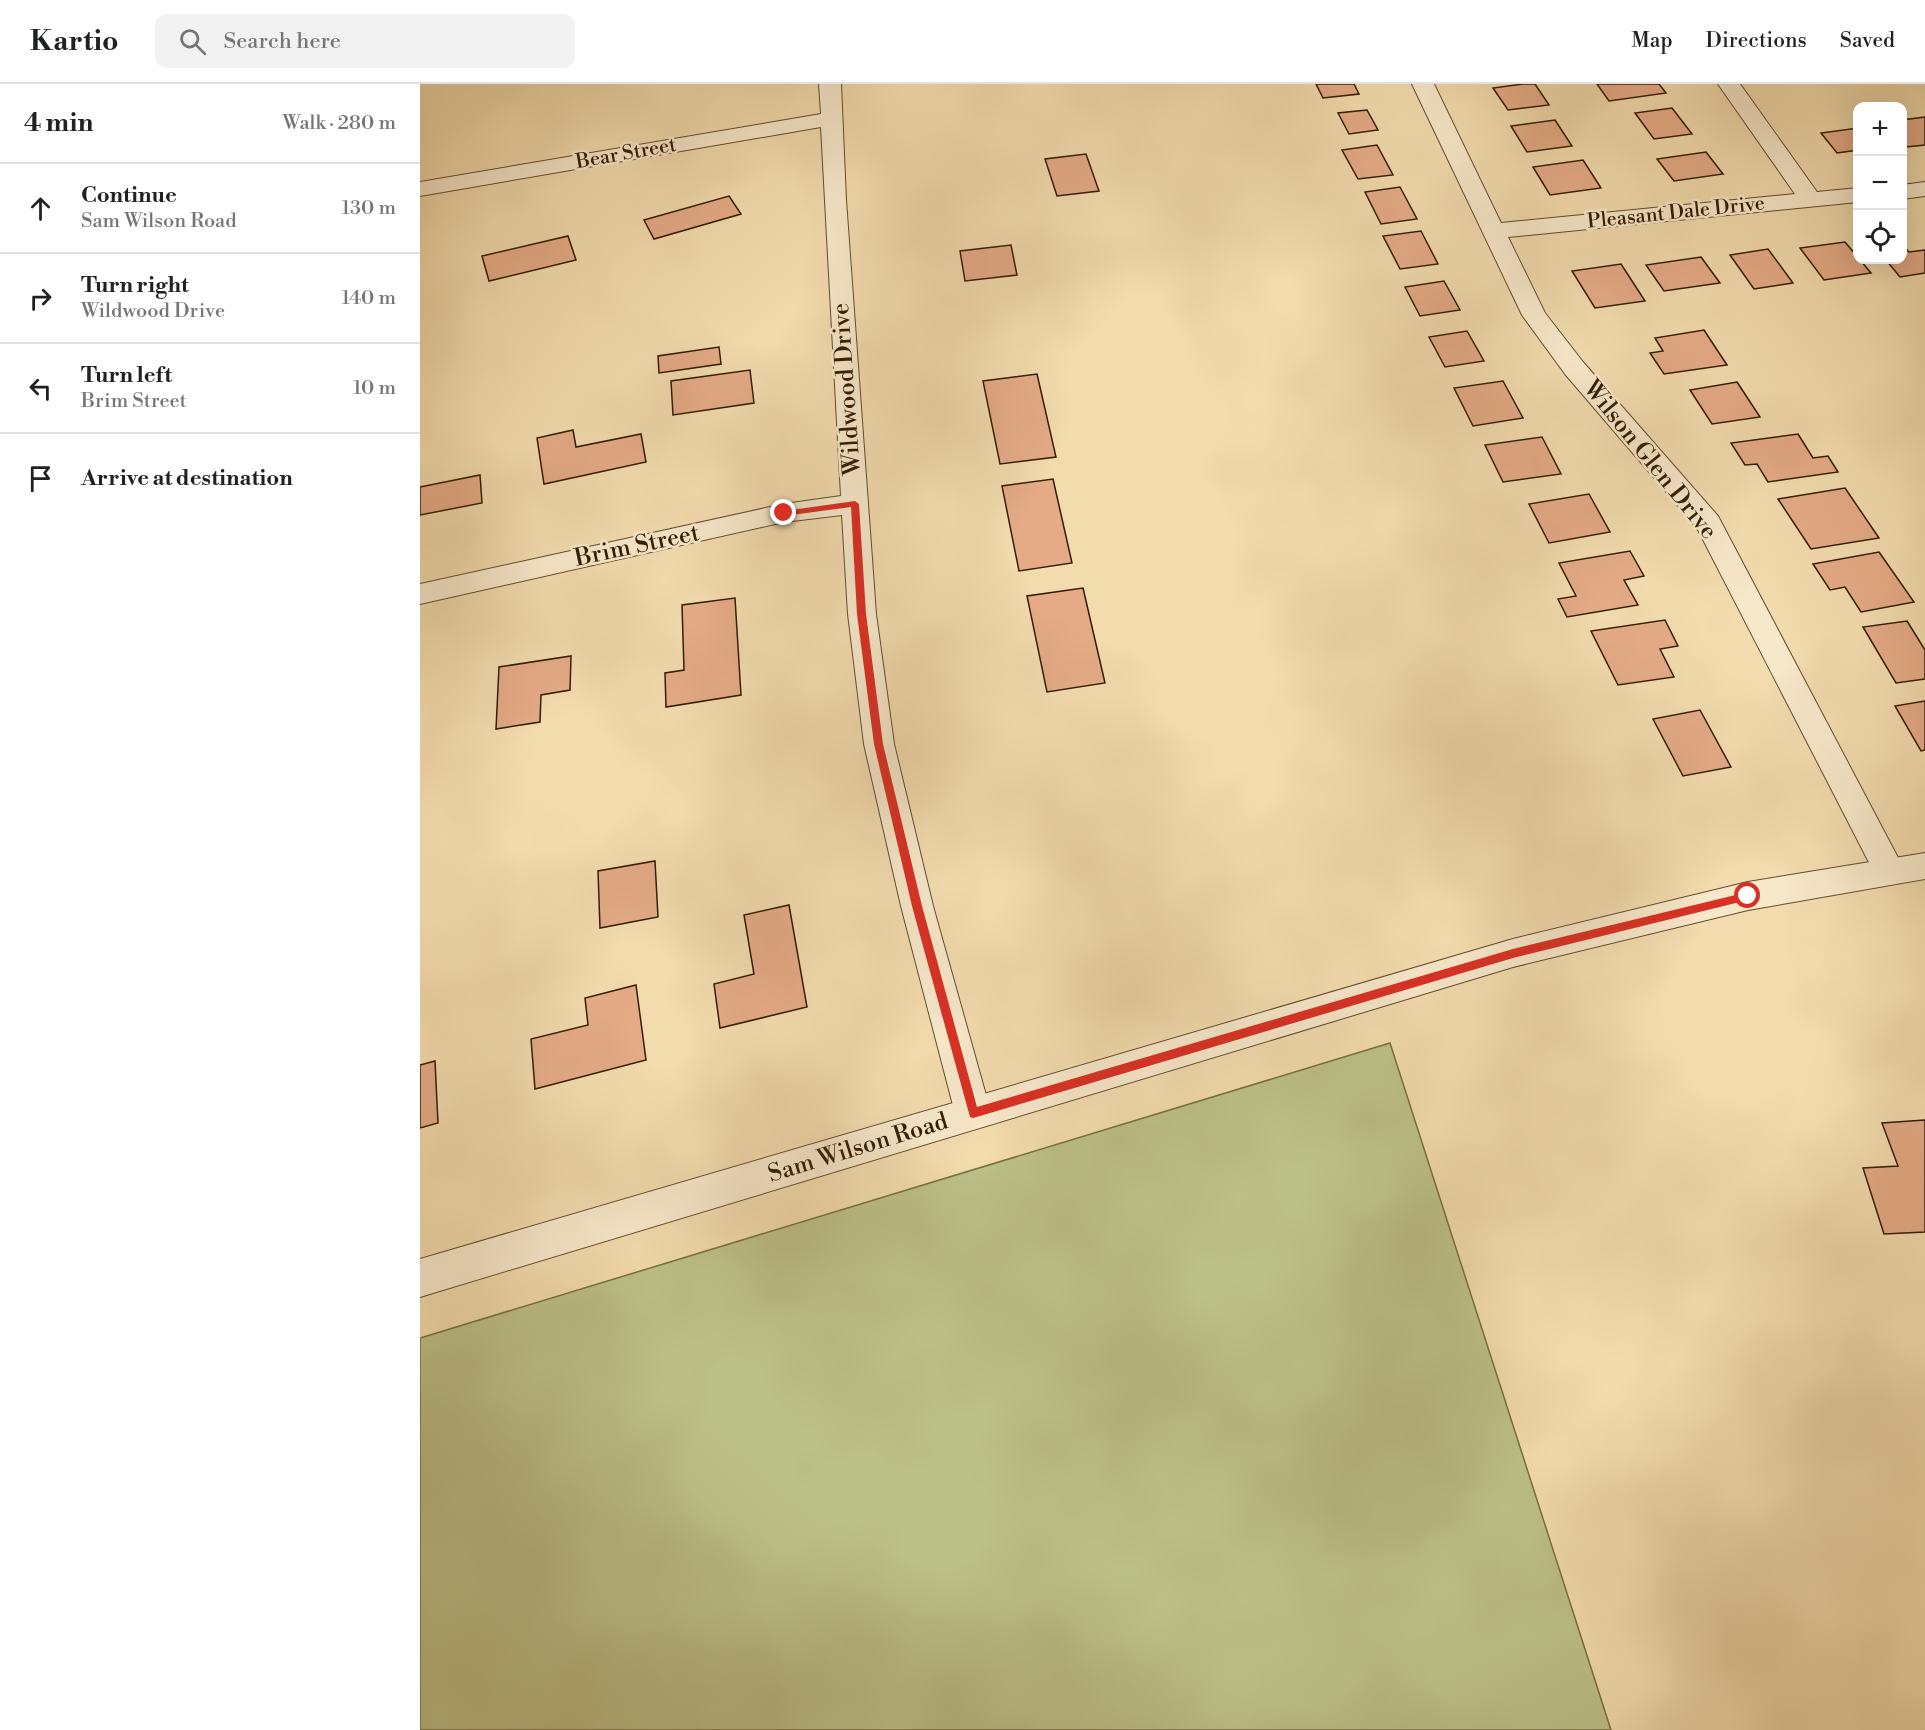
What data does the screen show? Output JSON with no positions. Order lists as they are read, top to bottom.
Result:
{
  "streets": {
    "street": [
      "Bear Street",
      "Pleasant Dale Drive",
      "Wildwood Drive",
      "Wilson Glen Drive",
      "Brim Street",
      "Sam Wilson Road"
    ]
  },
  "crossings": [
    ["Bear Street", "Wildwood Drive"],
    ["Pleasant Dale Drive", "Wilson Glen Drive"],
    ["Wildwood Drive", "Brim Street"],
    ["Wildwood Drive", "Sam Wilson Road"],
    ["Wilson Glen Drive", "Sam Wilson Road"]
  ],
  "page": {
    "header": "Kartio",
    "search": "Search here",
    "nav": ["Map", "Directions", "Saved"],
    "heading": ["4 min", "Walk · 280 m"],
    "map_buttons": ["+", "−"],
    "list": [
      ["Continue", "Sam Wilson Road", "130 m"],
      ["Turn right", "Wildwood Drive", "140 m"],
      ["Turn left", "Brim Street", "10 m"],
      "Arrive at destination"
    ]
  }
}
